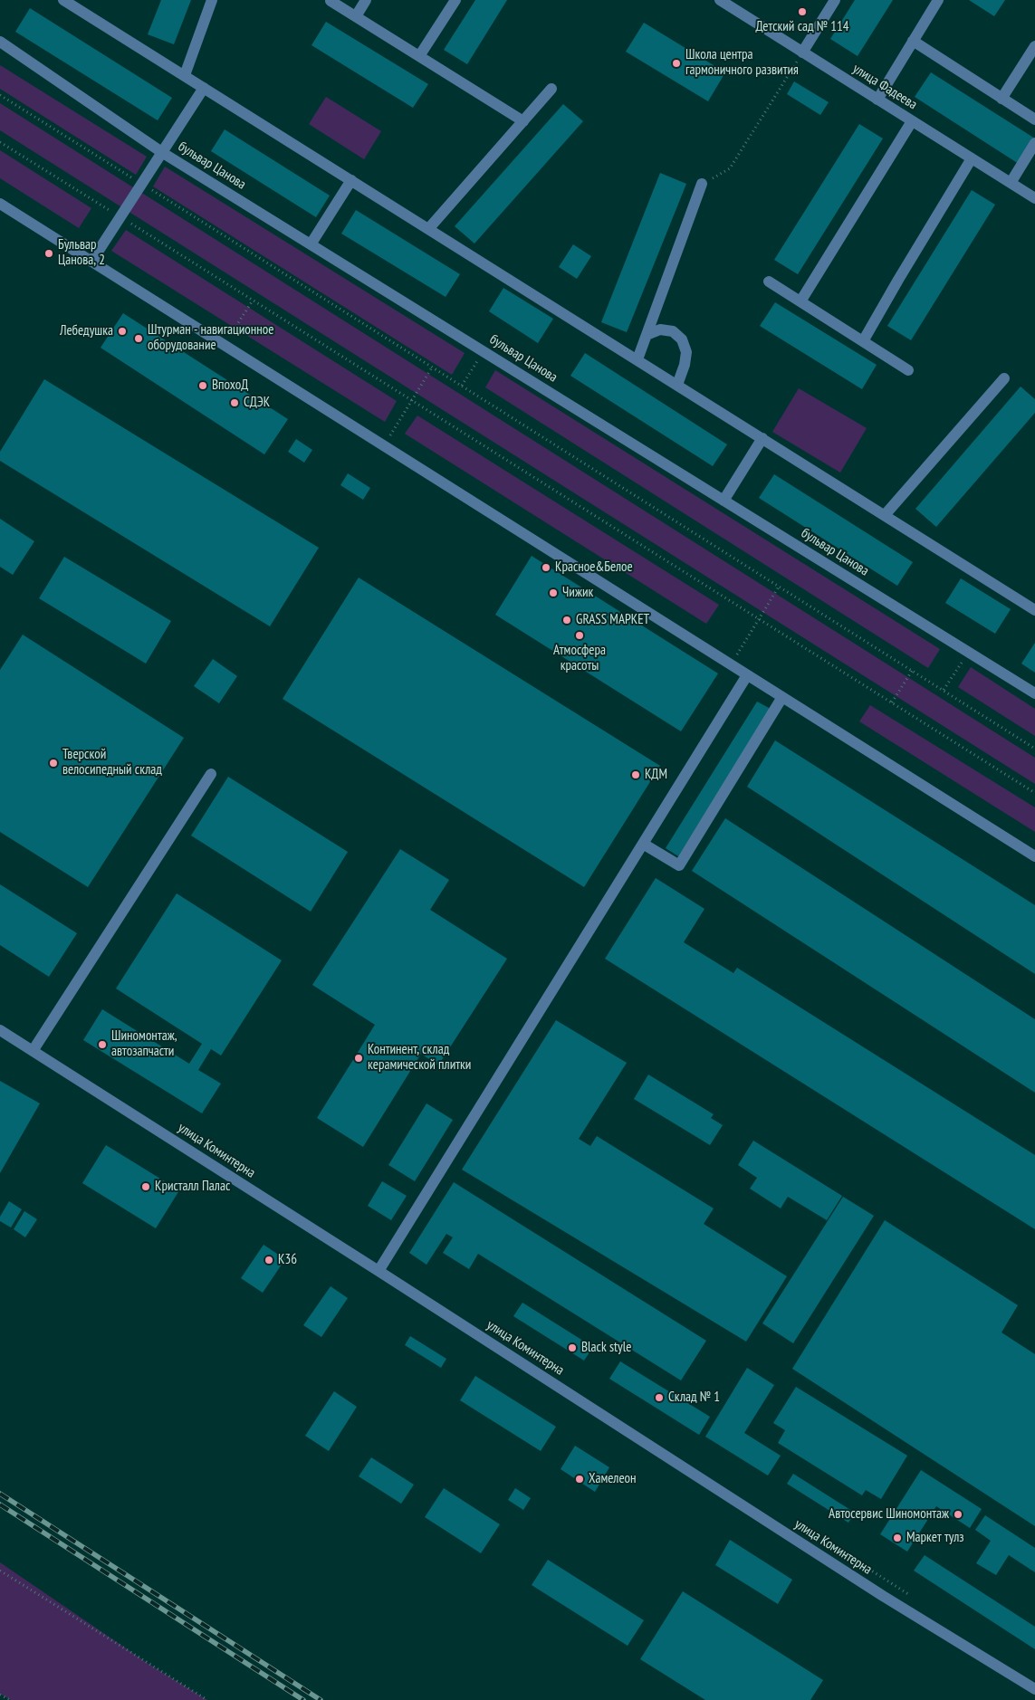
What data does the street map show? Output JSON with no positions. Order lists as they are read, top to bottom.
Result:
{
  "streets": {
    "street": ["улица Фадеева", "бульвар Цанова", "улица Коминтерна"]
  },
  "places": [
    "Детский сад № 114",
    "Школа центра гармоничного развития",
    "Бульвар Цанова, 2",
    "Лебедушка",
    "Штурман - навигационное оборудование",
    "ВпохоД",
    "СДЭК",
    "Красное&Белое",
    "Чижик",
    "GRASS МАРКЕТ",
    "Атмосфера красоты",
    "Тверской велосипедный склад",
    "КДМ",
    "Шиномонтаж, автозапчасти",
    "Континент, склад керамической плитки",
    "Кристалл Палас",
    "К36",
    "Black style",
    "Склад № 1",
    "Хамелеон",
    "Автосервис Шиномонтаж",
    "Маркет тулз"
  ]
}
